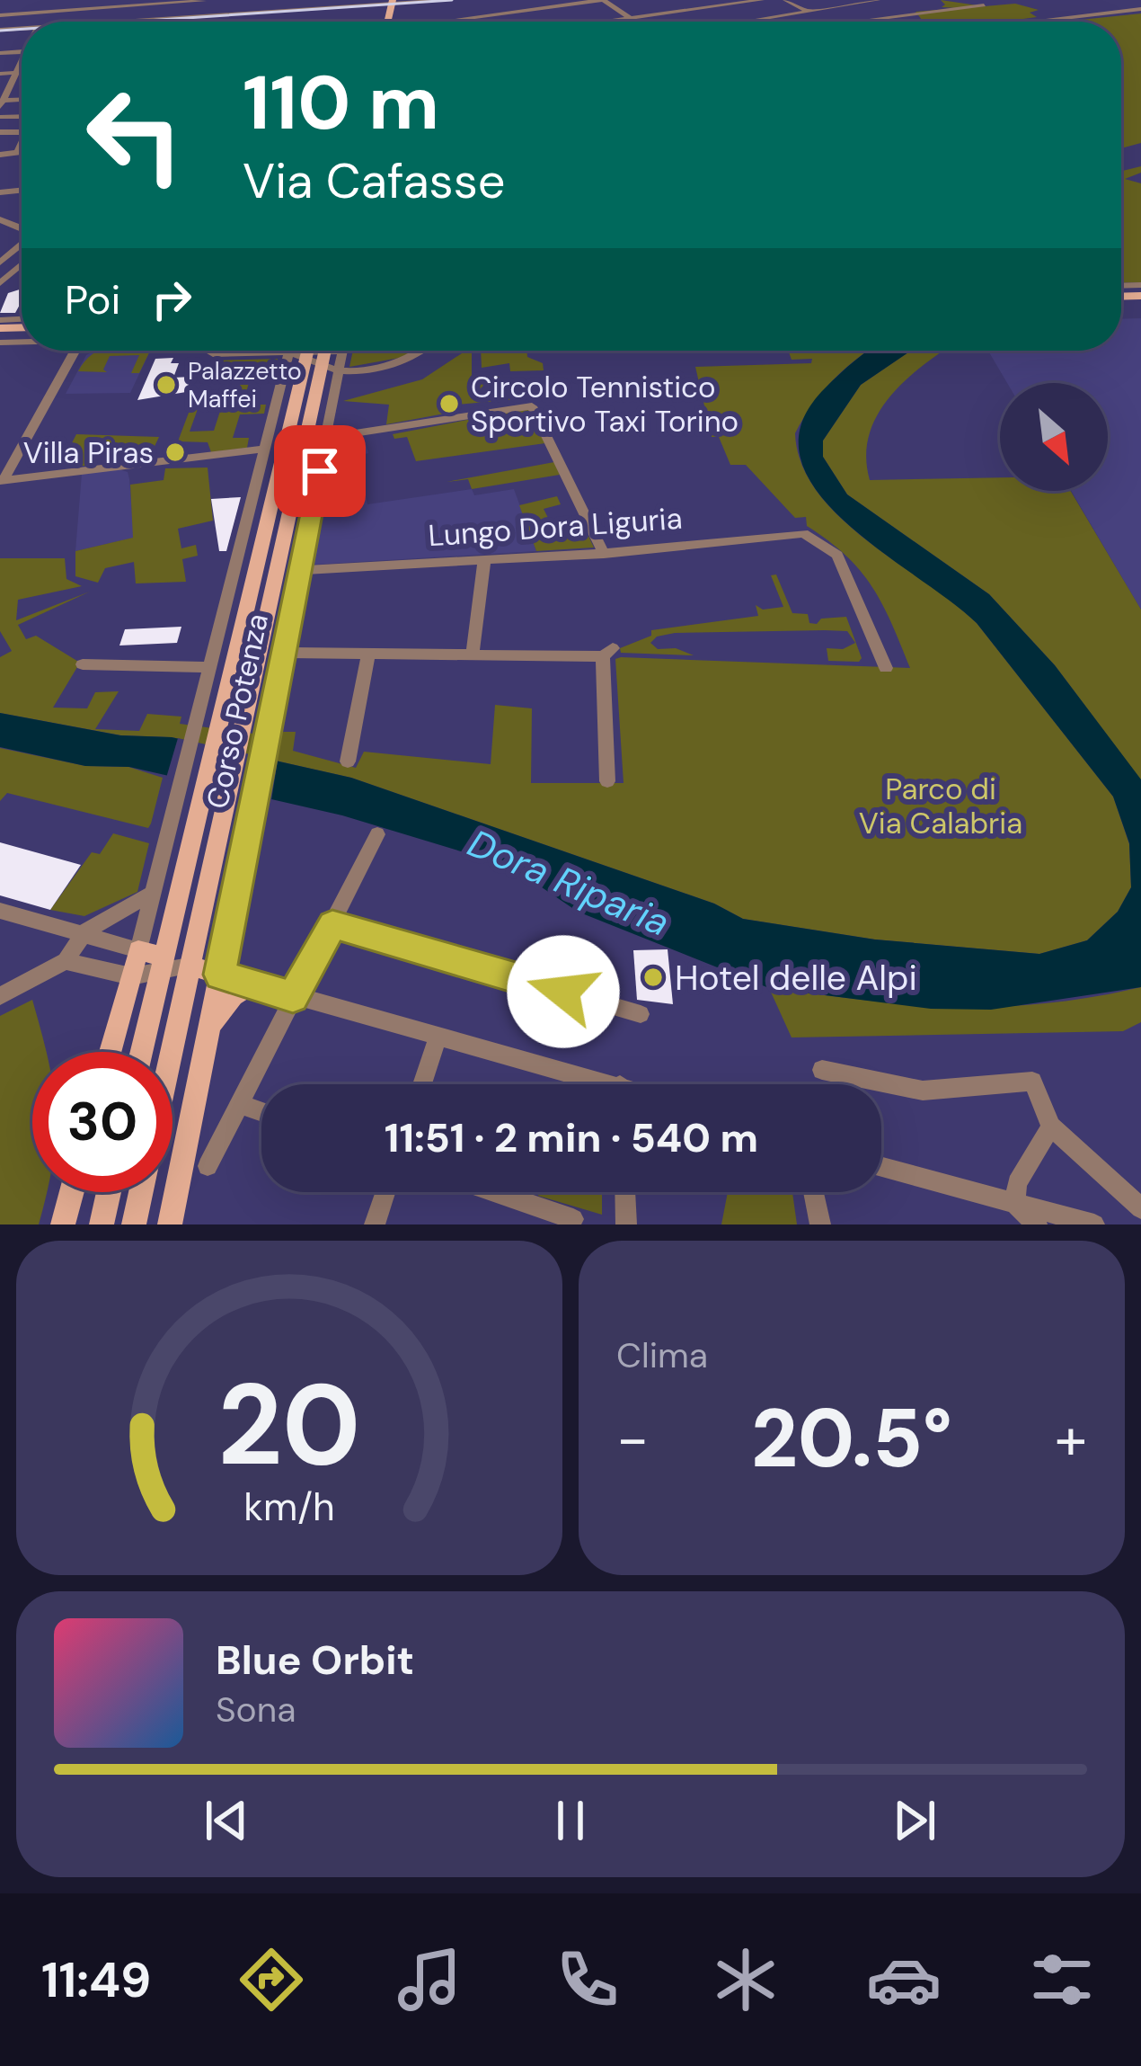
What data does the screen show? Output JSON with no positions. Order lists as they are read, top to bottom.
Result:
{
  "streets": {
    "main road": ["Corso Potenza"],
    "street": ["Lungo Dora Liguria"]
  },
  "crossings": [
    ["Lungo Dora Liguria", "Corso Potenza"]
  ],
  "water": ["Dora Riparia"],
  "parks": ["Parco di Via Calabria"],
  "places": [
    "Palazzetto Maffei",
    "Circolo Tennistico Sportivo Taxi Torino",
    "Villa Piras",
    "Hotel delle Alpi"
  ],
  "north": "bottom right",
  "page": {
    "turn": ["110 m", "Via Cafasse"],
    "then": "Poi",
    "limit": "30",
    "trip": "11:51 · 2 min · 540 m",
    "tile": "Clima",
    "heat": ["−", "20.5°", "+"],
    "song": ["Blue Orbit", "Sona"],
    "tabs": "11:49",
    "gauge": ["20", "km/h"]
  }
}
